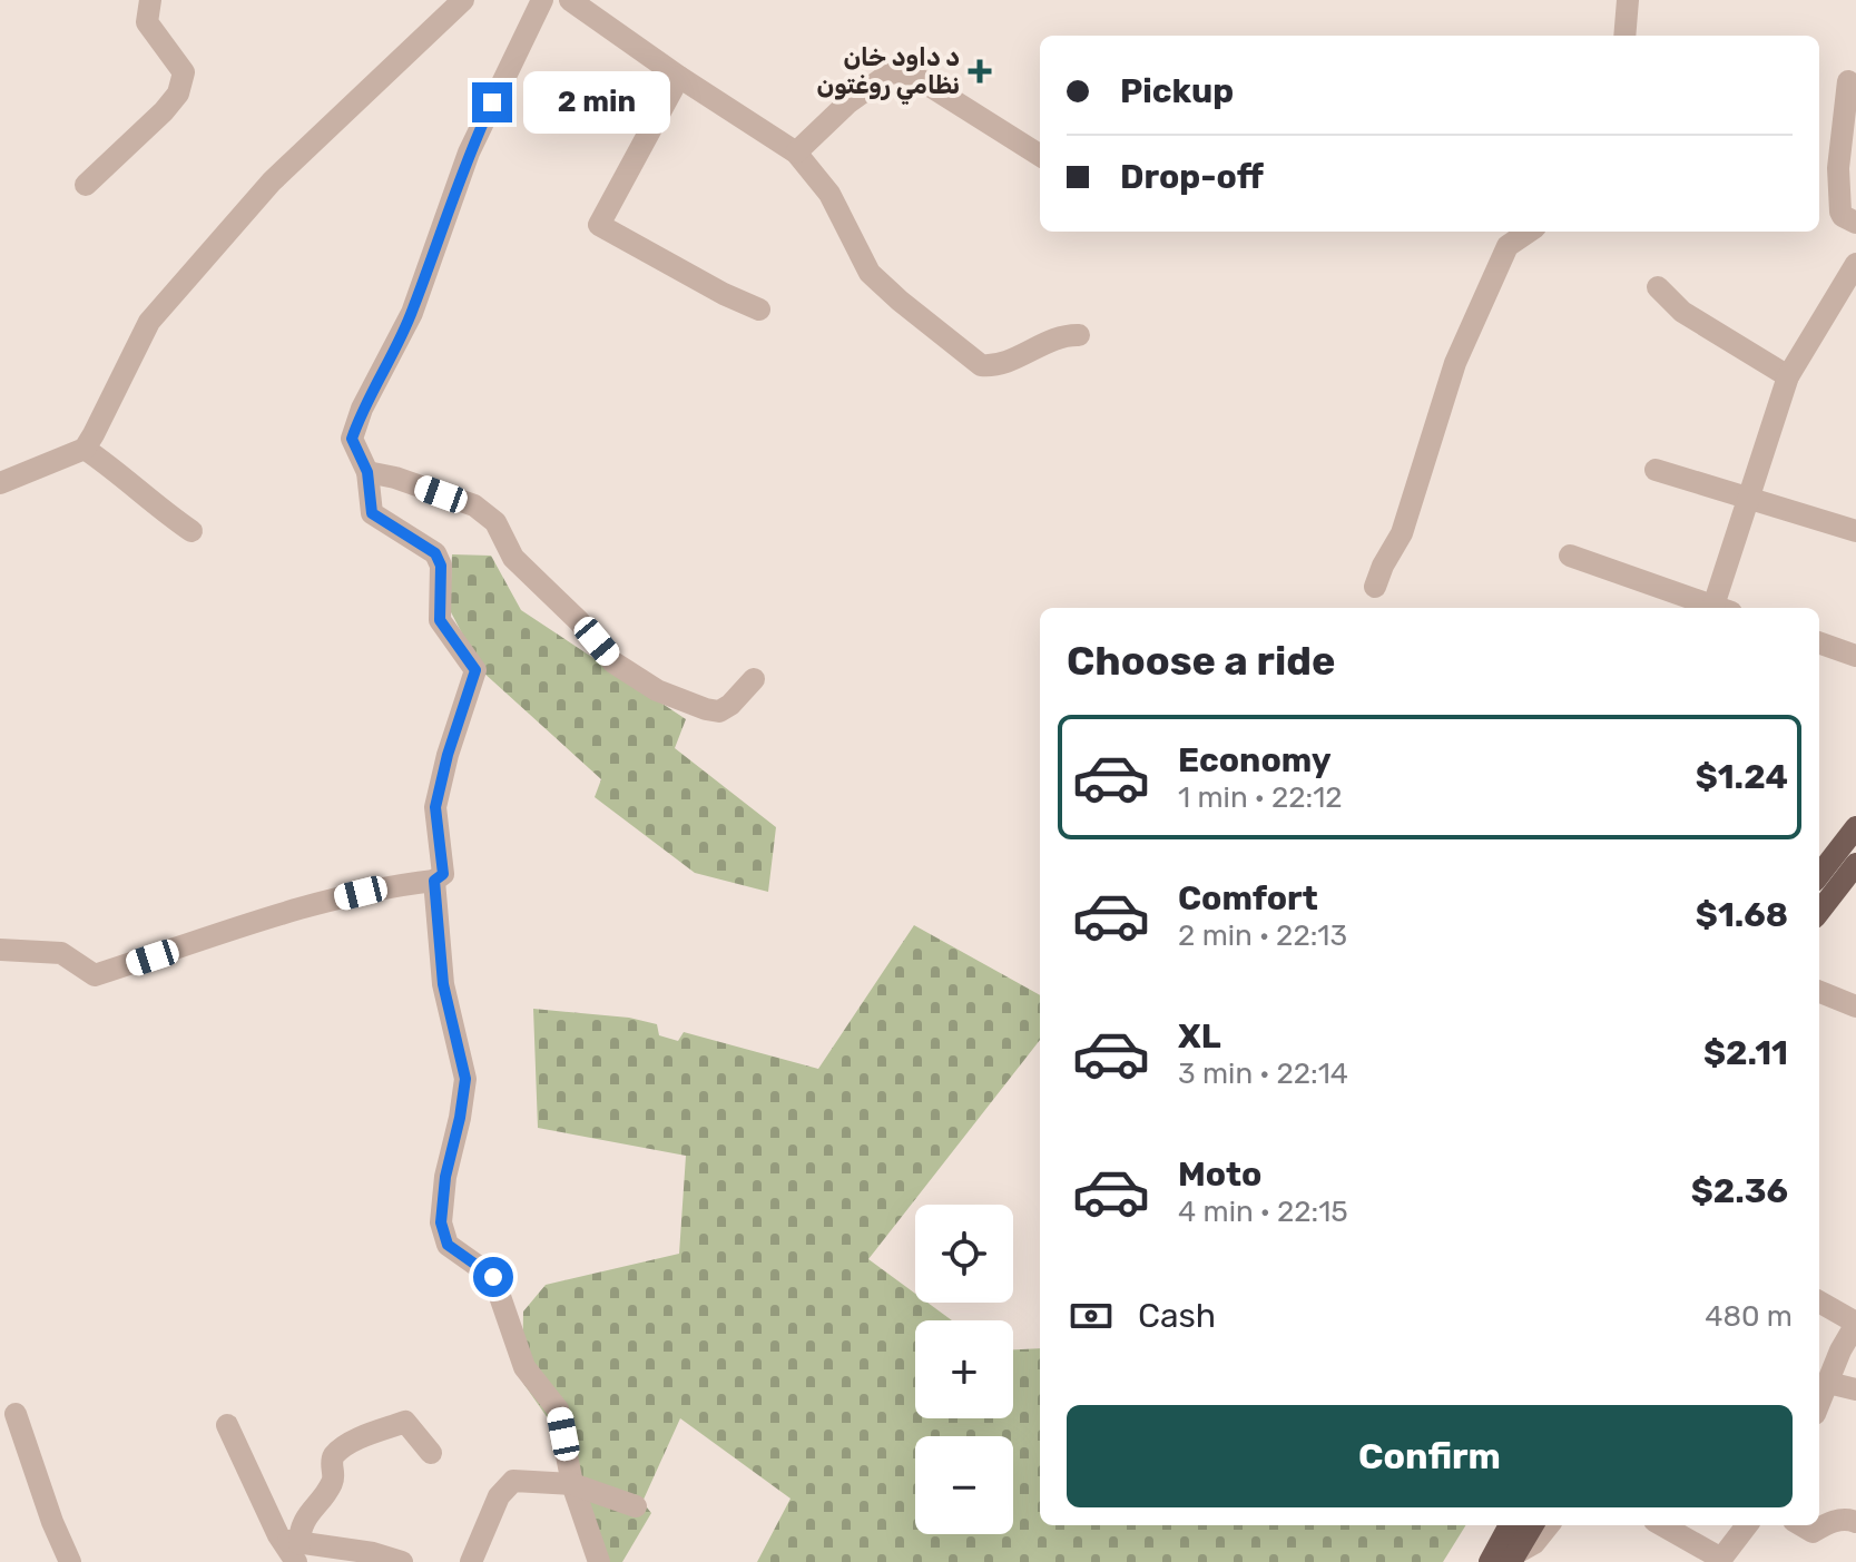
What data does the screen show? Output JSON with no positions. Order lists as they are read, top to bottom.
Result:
{
  "places": {
    "health": ["د داود خان نظامي روغتون"]
  },
  "page": {
    "banner": ["Pickup", "Drop-off"],
    "bubble": "2 min",
    "heading": "Choose a ride",
    "list": [
      {
        "name": "Economy",
        "note": "1 min · 22:12",
        "value": "$1.24"
      },
      {
        "name": "Comfort",
        "note": "2 min · 22:13",
        "value": "$1.68"
      },
      {
        "name": "XL",
        "note": "3 min · 22:14",
        "value": "$2.11"
      },
      {
        "name": "Moto",
        "note": "4 min · 22:15",
        "value": "$2.36"
      }
    ],
    "map_buttons": ["+", "−"],
    "pay": ["Cash", "480 m"],
    "buttons": "Confirm"
  }
}
